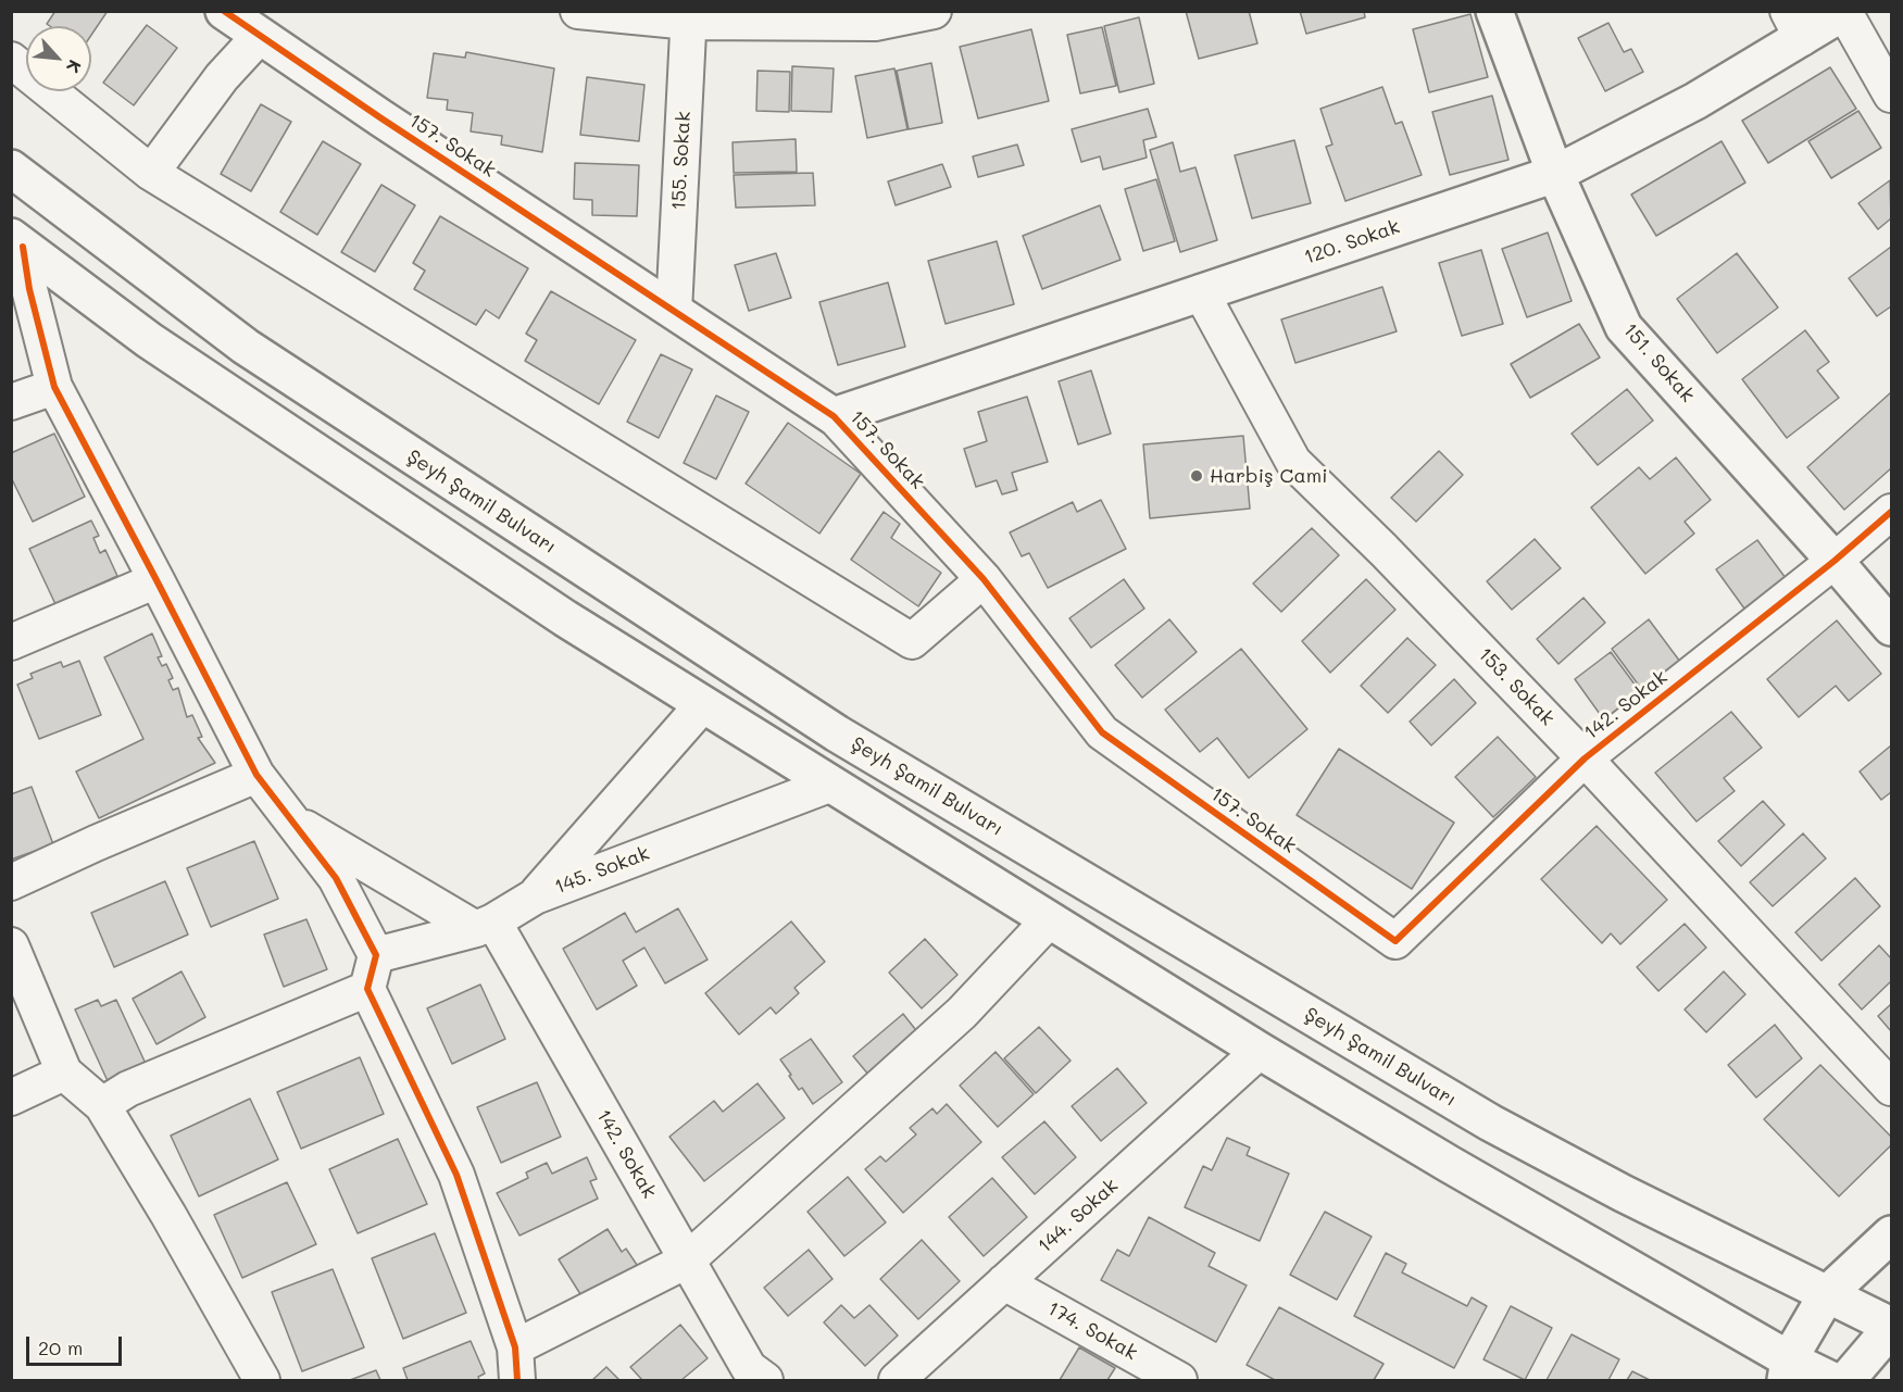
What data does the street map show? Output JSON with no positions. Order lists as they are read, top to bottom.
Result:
{
  "streets": {
    "main road": [
      "157. Sokak",
      "120. Sokak",
      "151. Sokak",
      "Şeyh Şamil Bulvarı"
    ],
    "street": [
      "155. Sokak",
      "153. Sokak",
      "142. Sokak",
      "145. Sokak",
      "144. Sokak",
      "174. Sokak"
    ]
  },
  "crossings": [
    ["157. Sokak", "155. Sokak"],
    ["157. Sokak", "120. Sokak"],
    ["157. Sokak", "142. Sokak"],
    ["120. Sokak", "151. Sokak"],
    ["120. Sokak", "153. Sokak"],
    ["151. Sokak", "142. Sokak"],
    ["153. Sokak", "142. Sokak"],
    ["142. Sokak", "145. Sokak"],
    ["144. Sokak", "174. Sokak"]
  ],
  "places": ["Harbiş Cami"],
  "scale_bar": "20 m",
  "north": "bottom right"
}
